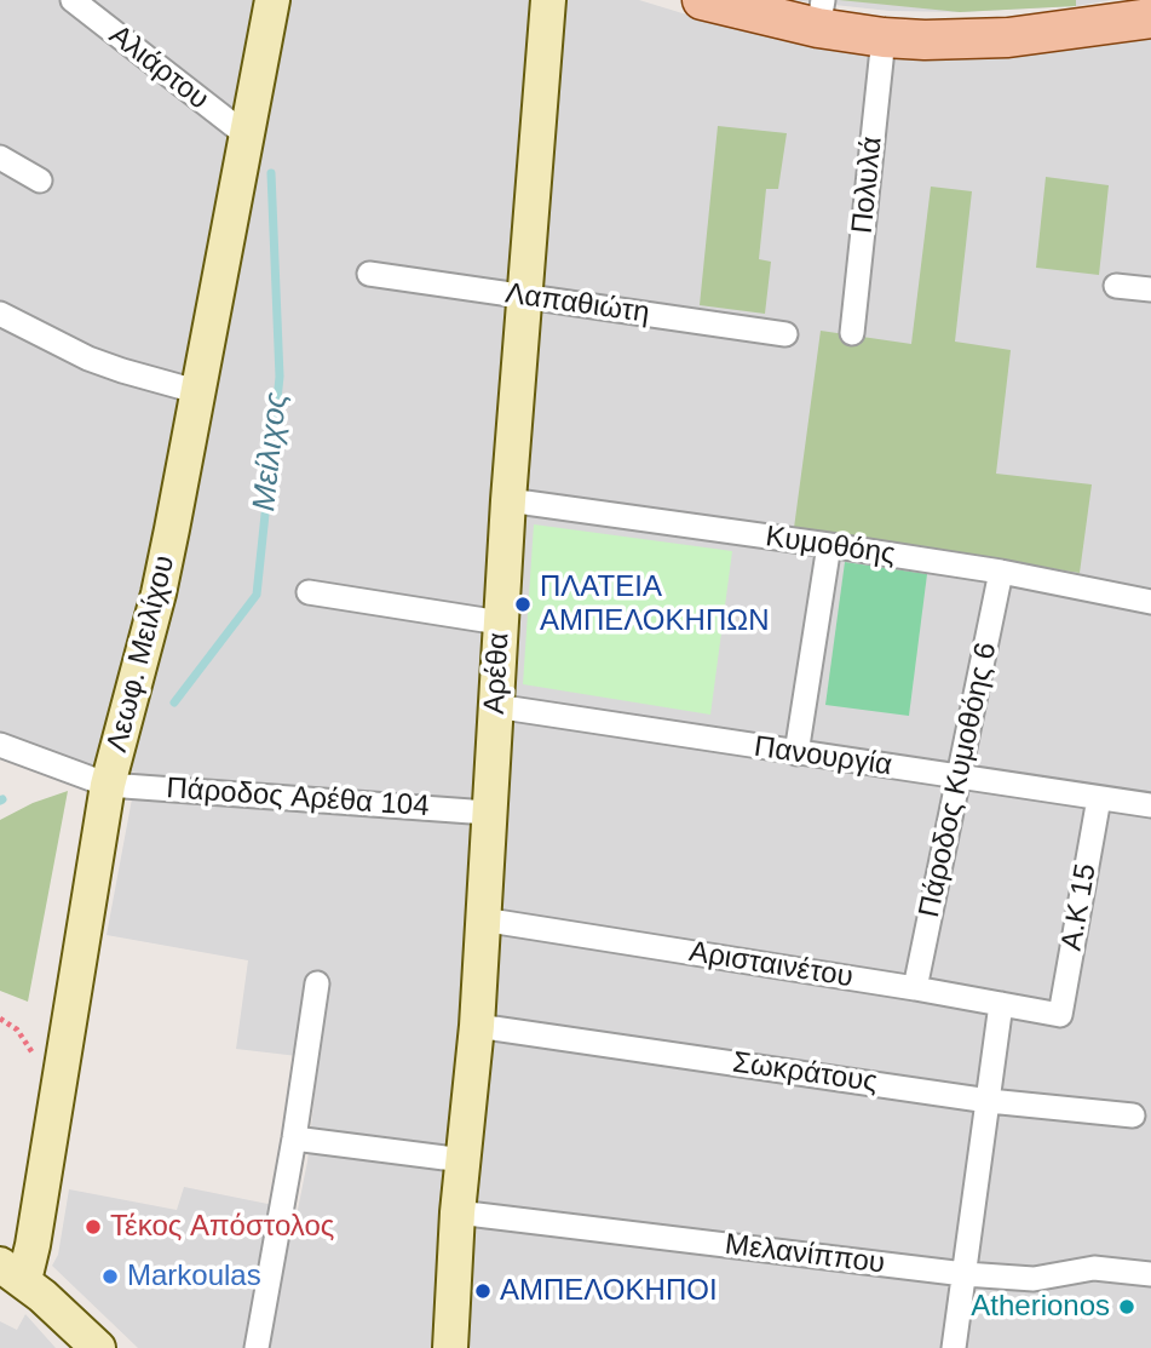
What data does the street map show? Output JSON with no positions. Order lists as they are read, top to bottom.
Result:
{
  "streets": {
    "street": [
      "Αλιάρτου",
      "Πολυλά",
      "Λαπαθιώτη",
      "Κυμοθόης",
      "Λεωφ. Μειλίχου",
      "Αρέθα",
      "Πανουργία",
      "Πάροδος Κυμοθόης 6",
      "Πάροδος Αρέθα 104",
      "Α.Κ 15",
      "Αρισταινέτου",
      "Σωκράτους",
      "Μελανίππου"
    ]
  },
  "crossings": [
    ["Αλιάρτου", "Λεωφ. Μειλίχου"],
    ["Λαπαθιώτη", "Αρέθα"],
    ["Κυμοθόης", "Αρέθα"],
    ["Κυμοθόης", "Πάροδος Κυμοθόης 6"],
    ["Λεωφ. Μειλίχου", "Πάροδος Αρέθα 104"],
    ["Αρέθα", "Πανουργία"],
    ["Αρέθα", "Πάροδος Αρέθα 104"],
    ["Αρέθα", "Αρισταινέτου"],
    ["Αρέθα", "Σωκράτους"],
    ["Αρέθα", "Μελανίππου"],
    ["Πανουργία", "Πάροδος Κυμοθόης 6"],
    ["Πανουργία", "Α.Κ 15"],
    ["Πάροδος Κυμοθόης 6", "Αρισταινέτου"],
    ["Α.Κ 15", "Αρισταινέτου"]
  ],
  "water": ["Μείλιχος"],
  "places": [
    "ΠΛΑΤΕΙΑ ΑΜΠΕΛΟΚΗΠΩΝ",
    "Τέκος Απόστολος",
    "Markoulas",
    "ΑΜΠΕΛΟΚΗΠΟΙ",
    "Atherionos"
  ]
}
